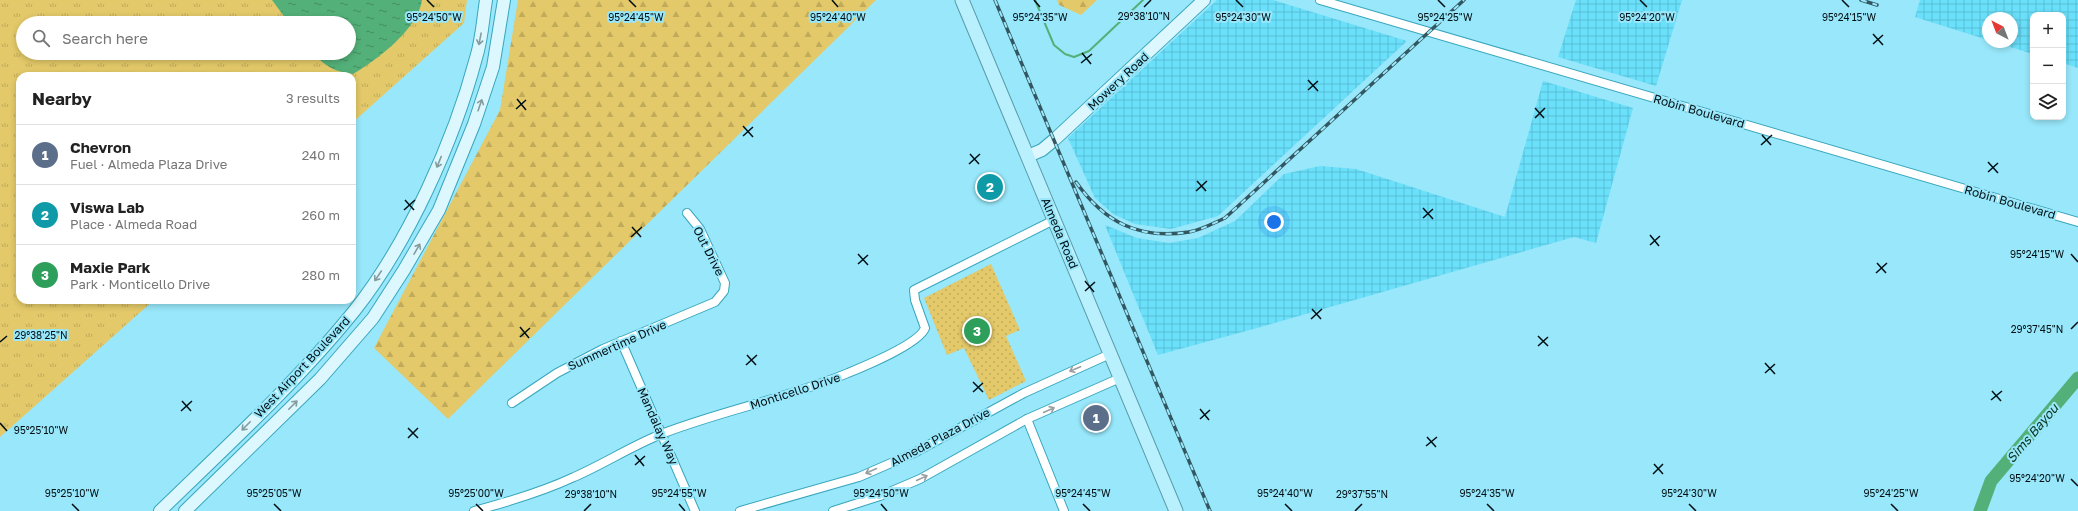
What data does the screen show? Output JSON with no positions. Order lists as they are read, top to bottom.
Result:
{
  "streets": {
    "main road": ["Mowery Road", "Almeda Road", "West Airport Boulevard"],
    "street": [
      "Robin Boulevard",
      "Out Drive",
      "Summertime Drive",
      "Monticello Drive",
      "Mandalay Way",
      "Almeda Plaza Drive"
    ]
  },
  "crossings": [
    ["Mowery Road", "Almeda Road"],
    ["Almeda Road", "Monticello Drive"],
    ["Almeda Road", "Almeda Plaza Drive"],
    ["Out Drive", "Summertime Drive"],
    ["Summertime Drive", "Mandalay Way"],
    ["Monticello Drive", "Mandalay Way"]
  ],
  "water": ["Sims Bayou"],
  "north": "top left",
  "page": {
    "map_buttons": ["+", "−"],
    "search": "Search here",
    "heading": ["Nearby", "3 results"],
    "list": [
      {
        "mark": "1",
        "name": "Chevron",
        "note": "Fuel · Almeda Plaza Drive",
        "value": "240 m"
      },
      {
        "mark": "2",
        "name": "Viswa Lab",
        "note": "Place · Almeda Road",
        "value": "260 m"
      },
      {
        "mark": "3",
        "name": "Maxie Park",
        "note": "Park · Monticello Drive",
        "value": "280 m"
      }
    ],
    "pins": ["2", "3", "1"]
  },
  "coordinates": [
    "29°38'10\"N",
    "95°24'50\"W",
    "95°24'45\"W",
    "95°24'40\"W",
    "95°24'35\"W",
    "95°24'30\"W",
    "95°24'25\"W",
    "95°24'20\"W",
    "95°24'15\"W",
    "29°37'45\"N",
    "29°38'25\"N",
    "95°25'10\"W",
    "95°25'05\"W",
    "95°25'00\"W",
    "95°24'55\"W",
    "29°37'55\"N"
  ]
}
